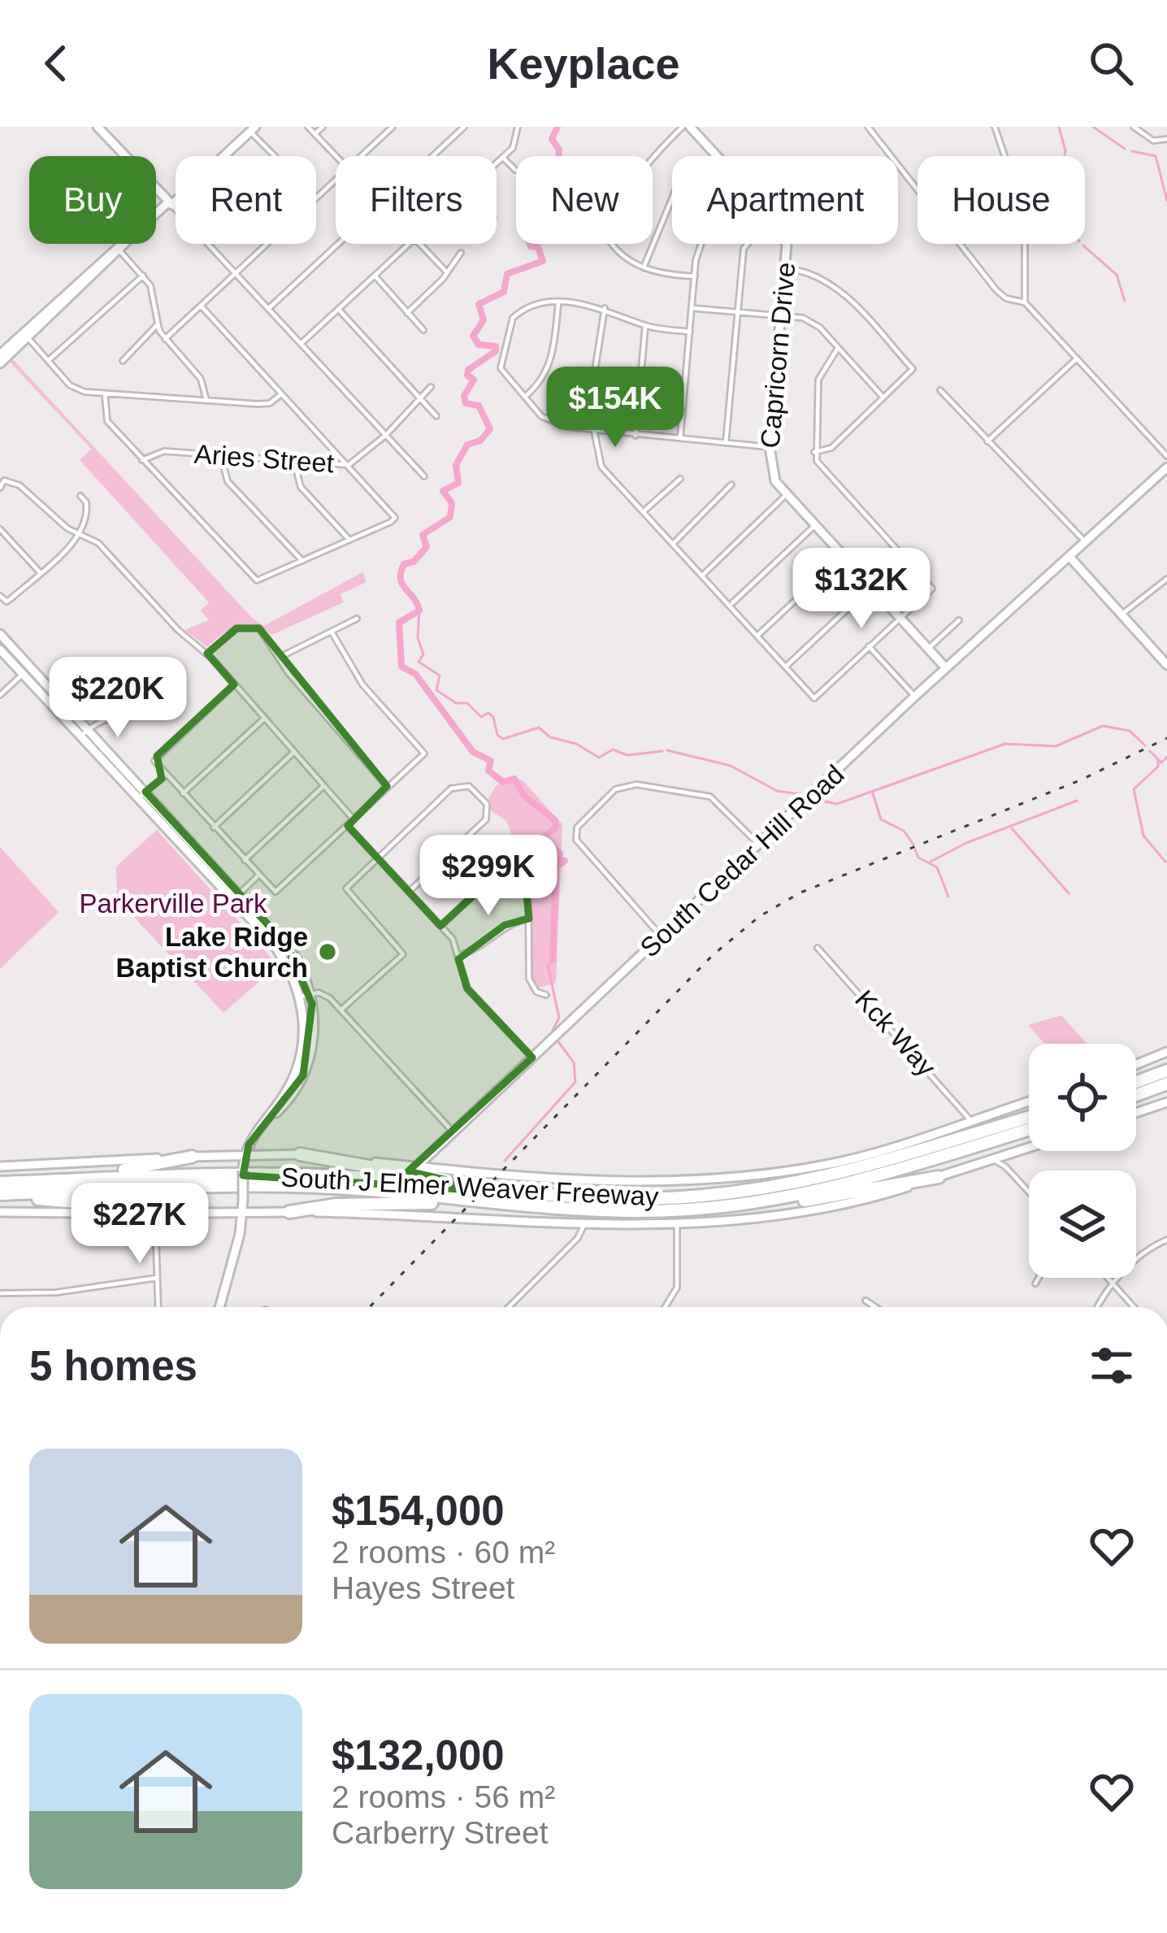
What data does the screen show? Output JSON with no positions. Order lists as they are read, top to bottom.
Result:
{
  "streets": {
    "highway": ["South J Elmer Weaver Freeway"],
    "main road": ["Capricorn Drive", "South Cedar Hill Road"],
    "street": ["Aries Street", "Kck Way"]
  },
  "crossings": [
    ["Capricorn Drive", "South Cedar Hill Road"]
  ],
  "parks": ["Parkerville Park"],
  "places": ["Lake Ridge Baptist Church"],
  "page": {
    "header": "Keyplace",
    "chip": [
      "Buy",
      "Rent",
      "Filters",
      "New",
      "Apartment",
      "House"
    ],
    "price": [
      "$154K",
      "$132K",
      "$220K",
      "$299K",
      "$227K"
    ],
    "heading": "5 homes",
    "list": [
      {
        "name": "$154,000",
        "note": "2 rooms · 60 m² · Hayes Street"
      },
      {
        "name": "$132,000",
        "note": "2 rooms · 56 m² · Carberry Street"
      }
    ]
  }
}
